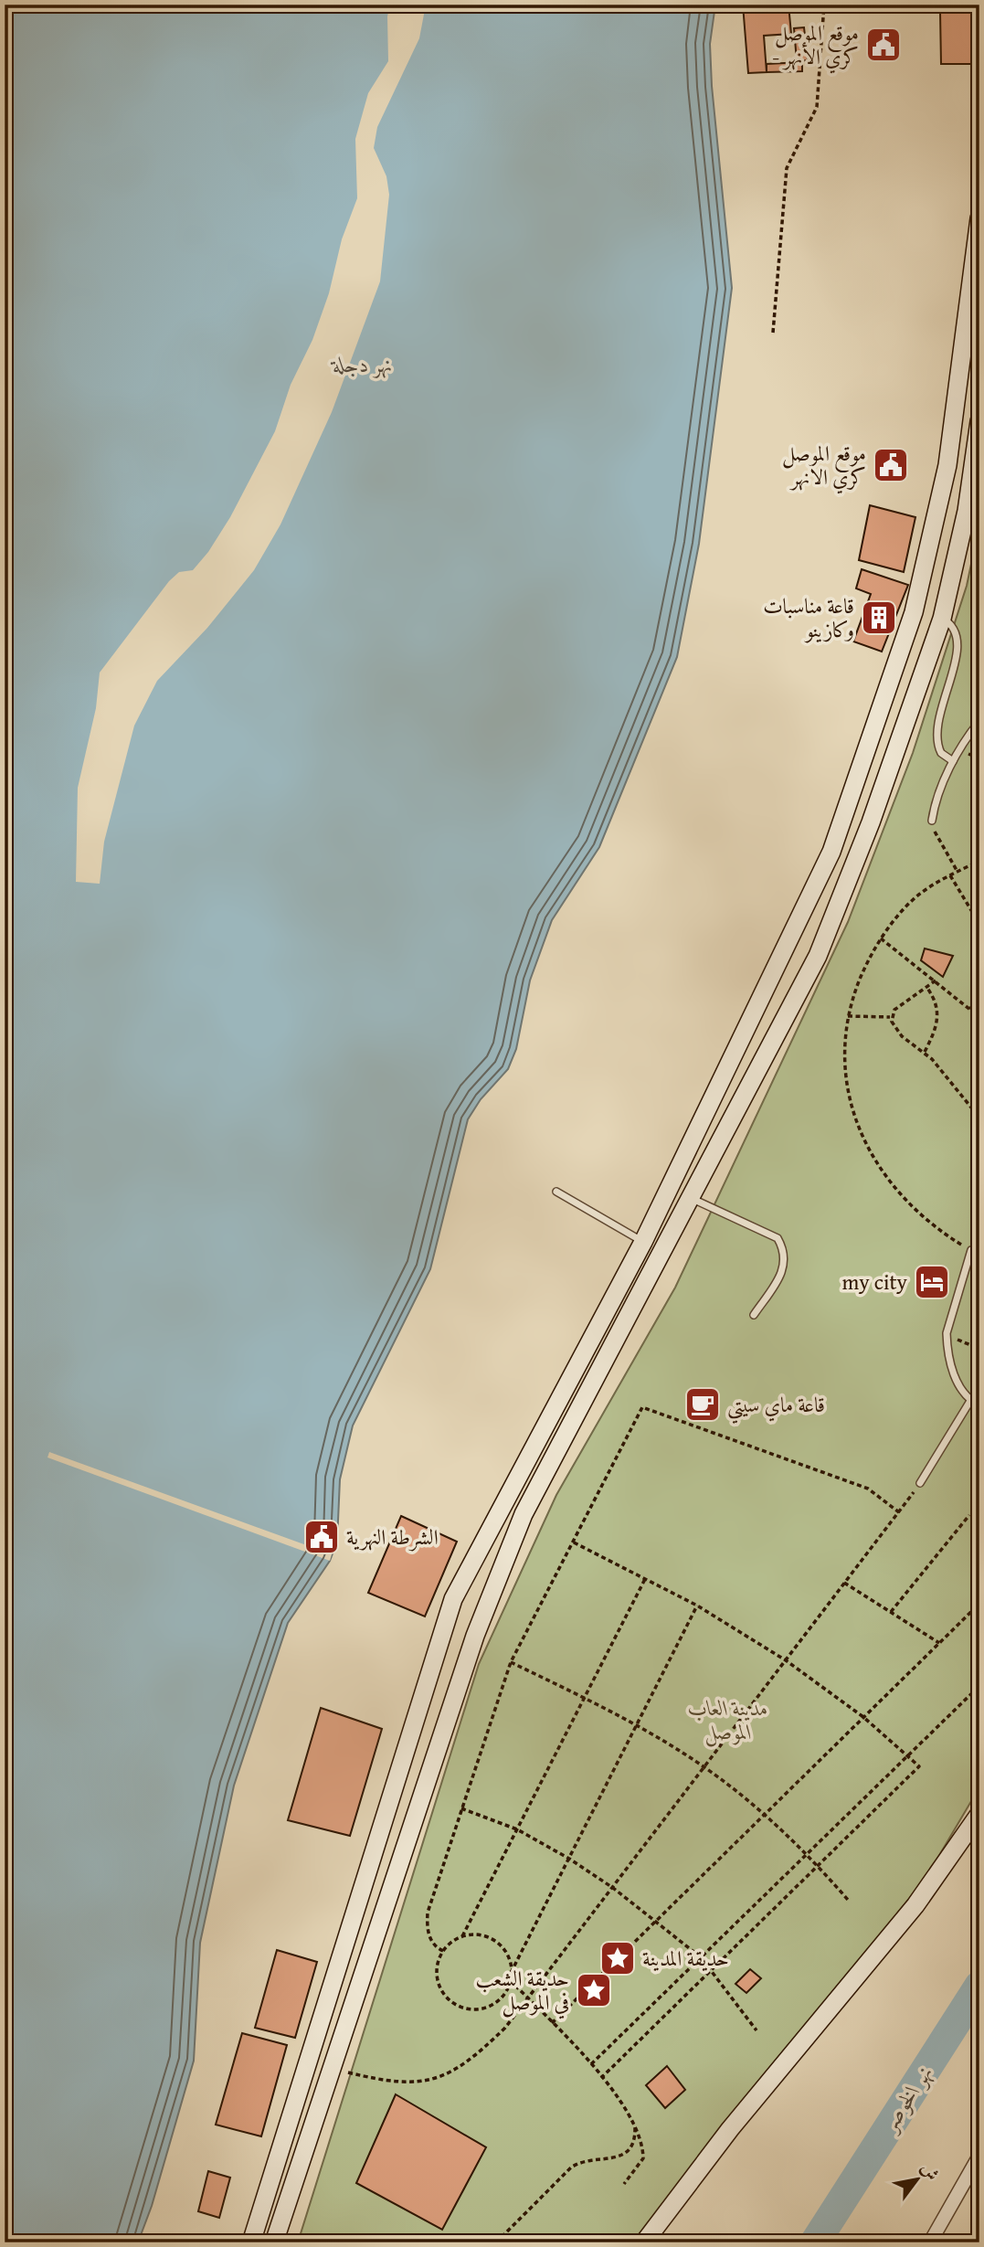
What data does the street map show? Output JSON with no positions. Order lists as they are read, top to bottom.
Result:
{
  "water": ["نهر دجلة", "نهر الخوصر"],
  "parks": ["مدينة العاب الموصل"],
  "places": {
    "public building": ["موقع الموصل - كري الأنهر", "موقع الموصل كري الانهر", "الشرطة النهرية"],
    "building": ["قاعة مناسبات وكازينو"],
    "hotel": ["my city"],
    "cafe": ["قاعة ماي سيتي"],
    "place": ["حديقة المدينة", "حديقة الشعب في الموصل"]
  },
  "north": "top right"
}
